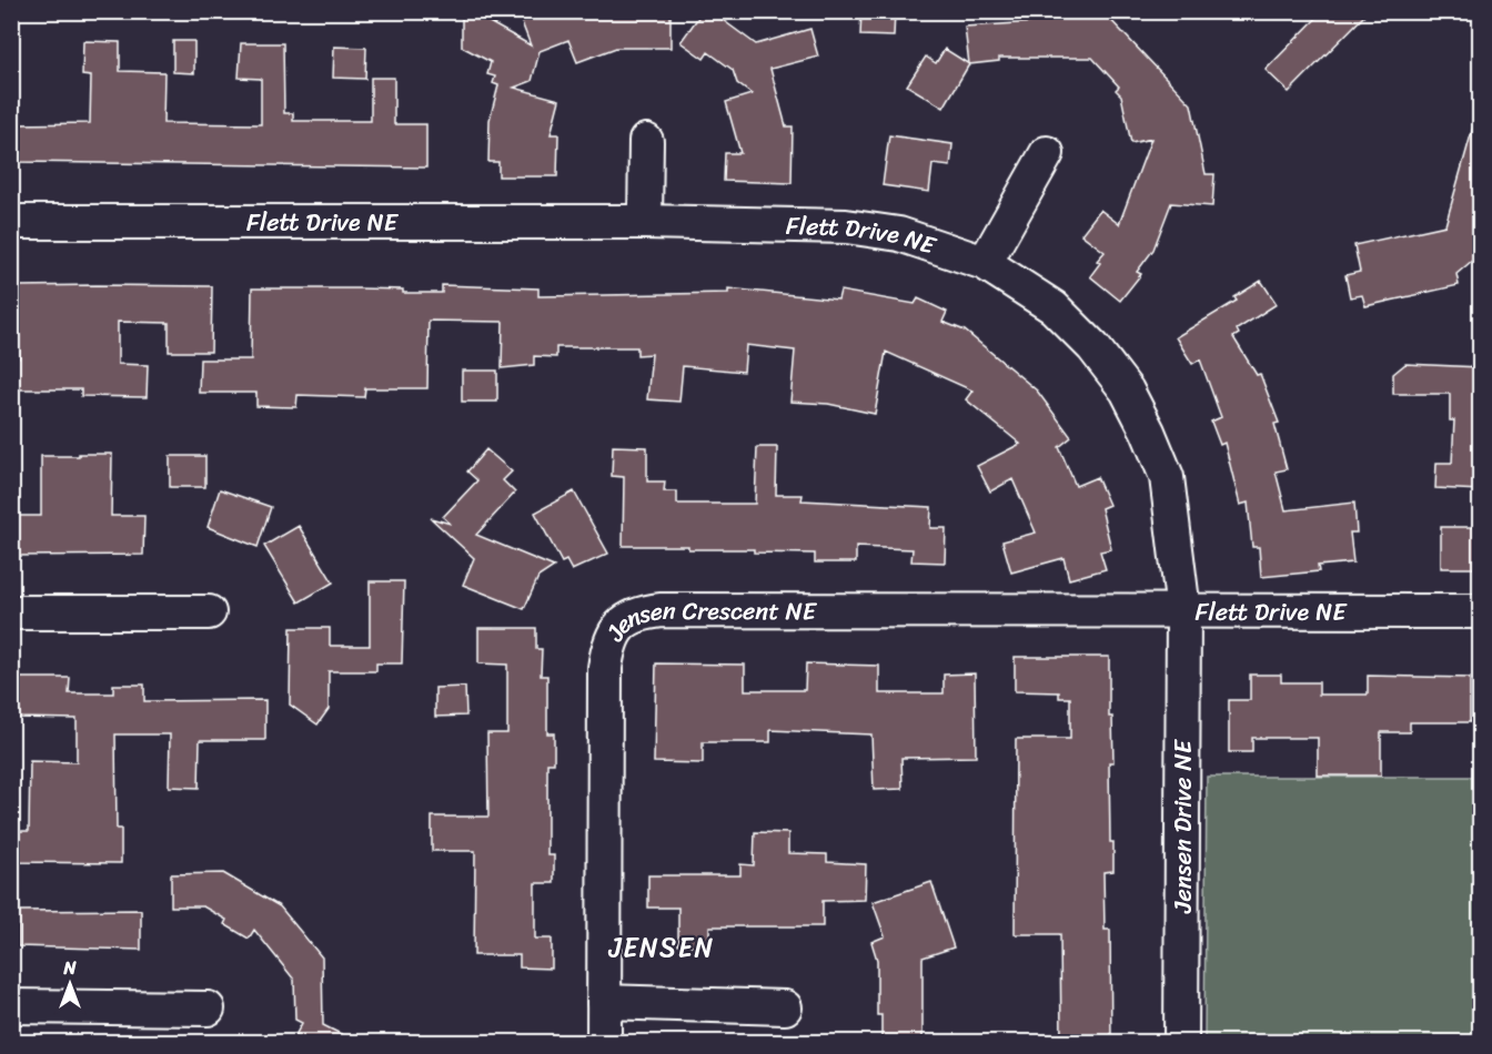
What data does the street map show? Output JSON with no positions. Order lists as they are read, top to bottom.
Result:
{
  "streets": {
    "street": ["Flett Drive NE", "Jensen Crescent NE", "Jensen Drive NE"]
  },
  "crossings": [
    ["Flett Drive NE", "Jensen Crescent NE"],
    ["Flett Drive NE", "Jensen Drive NE"],
    ["Jensen Crescent NE", "Jensen Drive NE"]
  ],
  "districts": ["JENSEN"],
  "north": "top"
}
